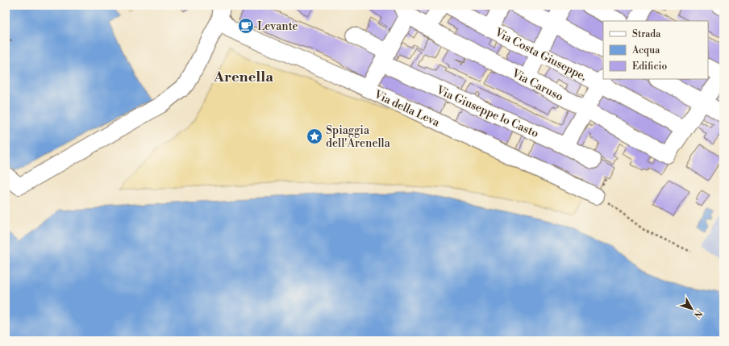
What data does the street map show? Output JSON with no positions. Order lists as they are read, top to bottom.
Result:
{
  "streets": {
    "street": [
      "Via Costa Giuseppe,",
      "Via Caruso",
      "Via della Leva",
      "Via Giuseppe lo Casto"
    ]
  },
  "crossings": [
    ["Via Costa Giuseppe,", "Via Caruso"]
  ],
  "districts": ["Arenella"],
  "places": {
    "cafe": ["Levante"],
    "place": ["Spiaggia dell'Arenella"]
  },
  "legend": ["Strada", "Acqua", "Edificio"],
  "north": "bottom right"
}
